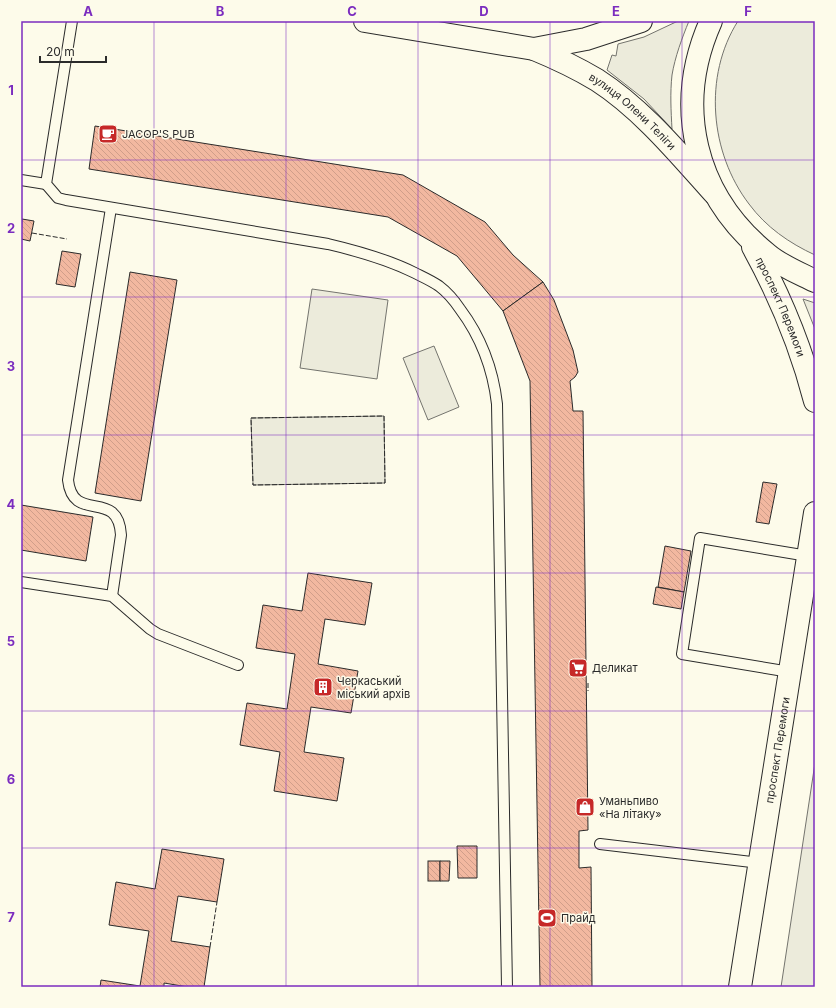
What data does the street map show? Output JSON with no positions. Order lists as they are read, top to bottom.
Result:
{
  "streets": {
    "main road": ["вулиця Олени Теліги", "проспект Перемоги"]
  },
  "places": {
    "cafe": ["JACOP'S PUB"],
    "supermarket": ["Деликат"],
    "building": ["Черкаський міський архів"],
    "shop": ["Уманьпиво «На літаку»"],
    "sports": ["Прайд"]
  },
  "scale_bar": "20 m",
  "grid": {
    "columns": [
      "A",
      "B",
      "C",
      "D",
      "E",
      "F"
    ],
    "rows": [
      "1",
      "2",
      "3",
      "4",
      "5",
      "6",
      "7"
    ]
  }
}
